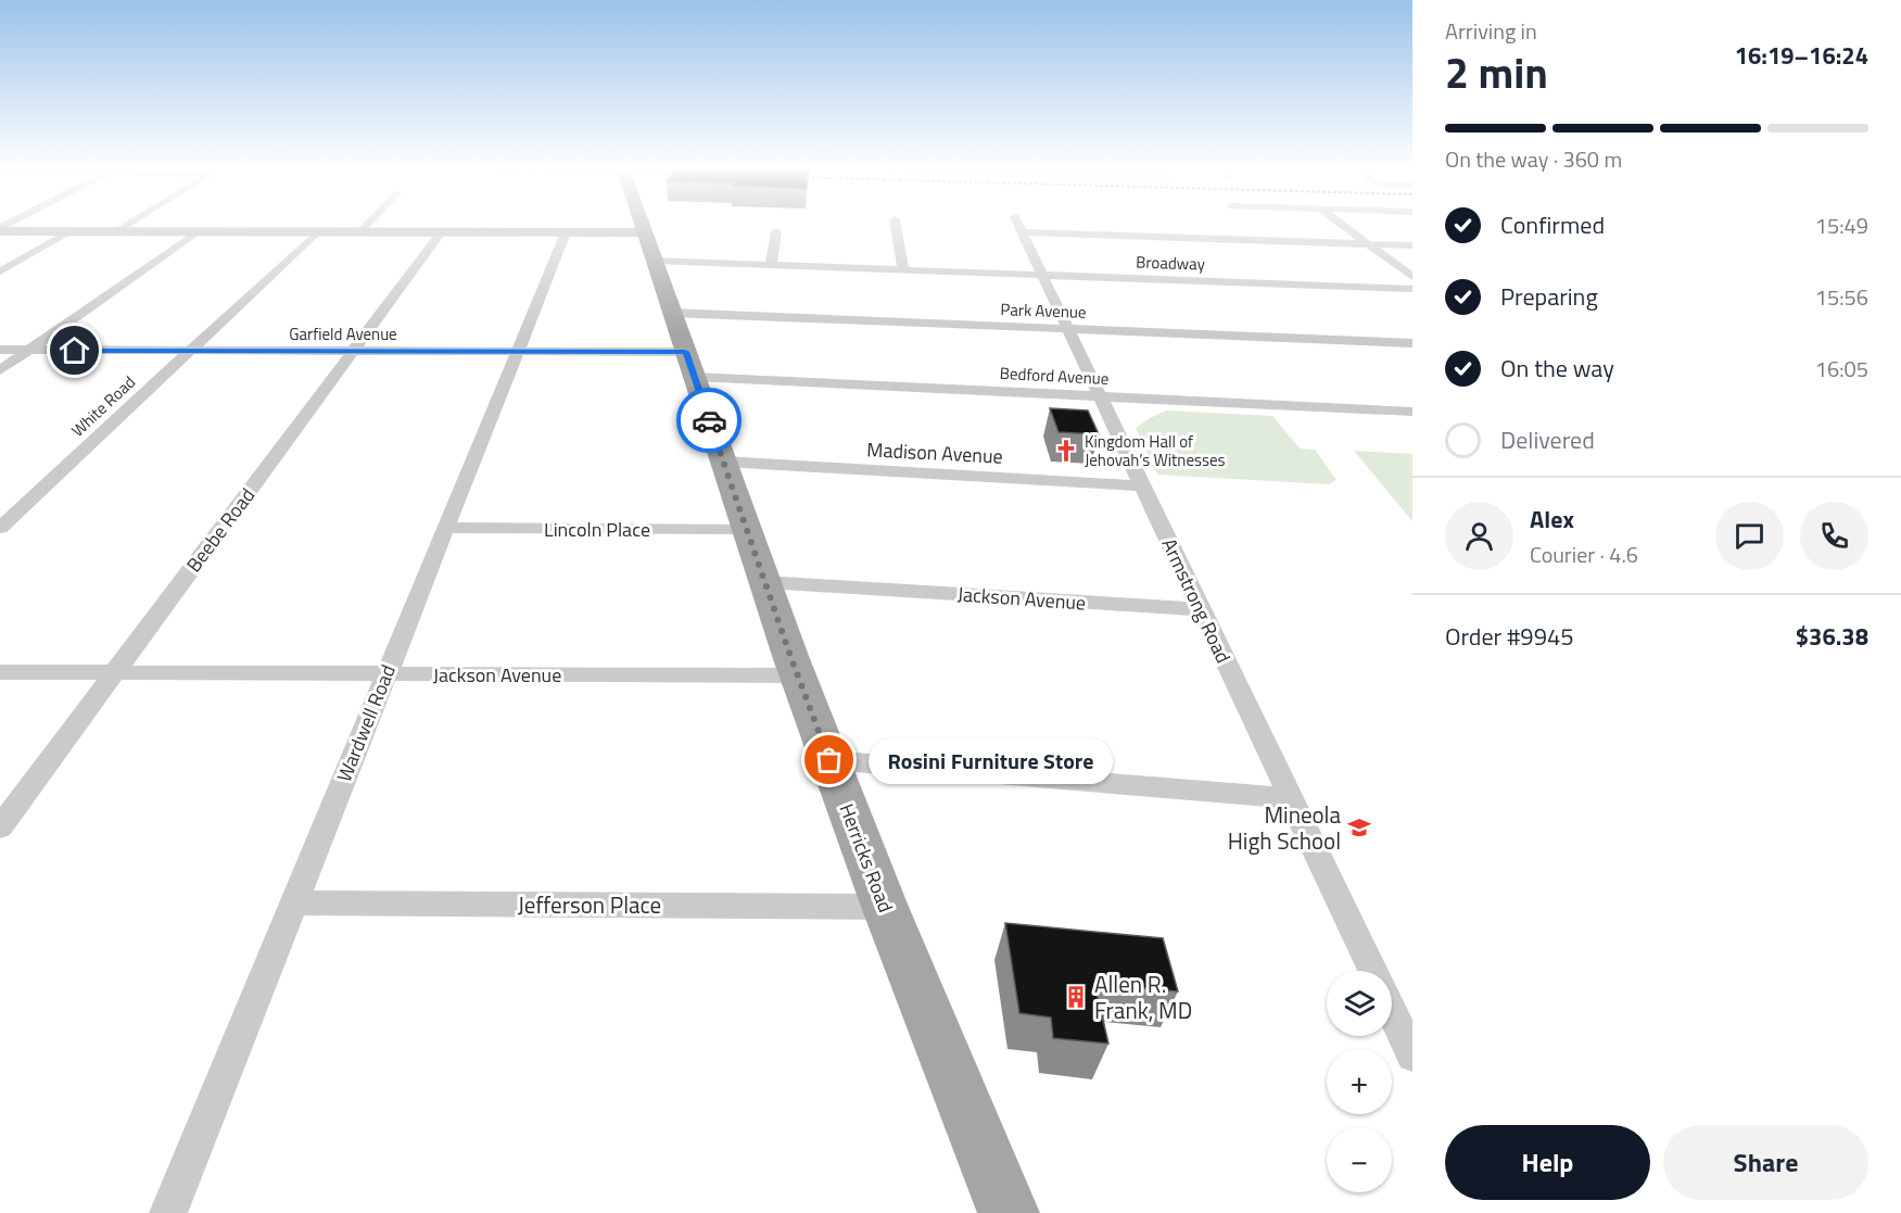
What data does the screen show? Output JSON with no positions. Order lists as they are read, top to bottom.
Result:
{
  "streets": {
    "main road": ["Herricks Road"],
    "street": [
      "Broadway",
      "Park Avenue",
      "Garfield Avenue",
      "Bedford Avenue",
      "White Road",
      "Madison Avenue",
      "Lincoln Place",
      "Beebe Road",
      "Jackson Avenue",
      "Armstrong Road",
      "Wardwell Road",
      "Jefferson Place"
    ]
  },
  "crossings": [
    ["Broadway", "Armstrong Road"],
    ["Broadway", "Herricks Road"],
    ["Park Avenue", "Armstrong Road"],
    ["Park Avenue", "Herricks Road"],
    ["Garfield Avenue", "Bedford Avenue"],
    ["Garfield Avenue", "White Road"],
    ["Garfield Avenue", "Beebe Road"],
    ["Garfield Avenue", "Wardwell Road"],
    ["Garfield Avenue", "Herricks Road"],
    ["Bedford Avenue", "Armstrong Road"],
    ["Bedford Avenue", "Herricks Road"],
    ["Madison Avenue", "Armstrong Road"],
    ["Madison Avenue", "Herricks Road"],
    ["Lincoln Place", "Wardwell Road"],
    ["Lincoln Place", "Herricks Road"],
    ["Beebe Road", "Jackson Avenue"],
    ["Jackson Avenue", "Armstrong Road"],
    ["Jackson Avenue", "Wardwell Road"],
    ["Jackson Avenue", "Herricks Road"],
    ["Wardwell Road", "Jefferson Place"],
    ["Herricks Road", "Jefferson Place"]
  ],
  "places": {
    "church": ["Kingdom Hall of Jehovah’s Witnesses"],
    "other": ["Rosini Furniture Store"],
    "school or university": ["Mineola High School"],
    "building": ["Allen R. Frank, MD"]
  },
  "page": {
    "heading": ["2 min", "Arriving in", "16:19–16:24"],
    "panel": [
      "Alex",
      "Courier · 4.6",
      "Order #9945",
      "$36.38"
    ],
    "bar": "On the way · 360 m",
    "list": [
      ["Confirmed", "15:49"],
      ["Preparing", "15:56"],
      ["On the way", "16:05"],
      "Delivered"
    ],
    "bubble": "Rosini Furniture Store",
    "map_buttons": ["+", "−"],
    "buttons": ["Help", "Share"]
  }
}
